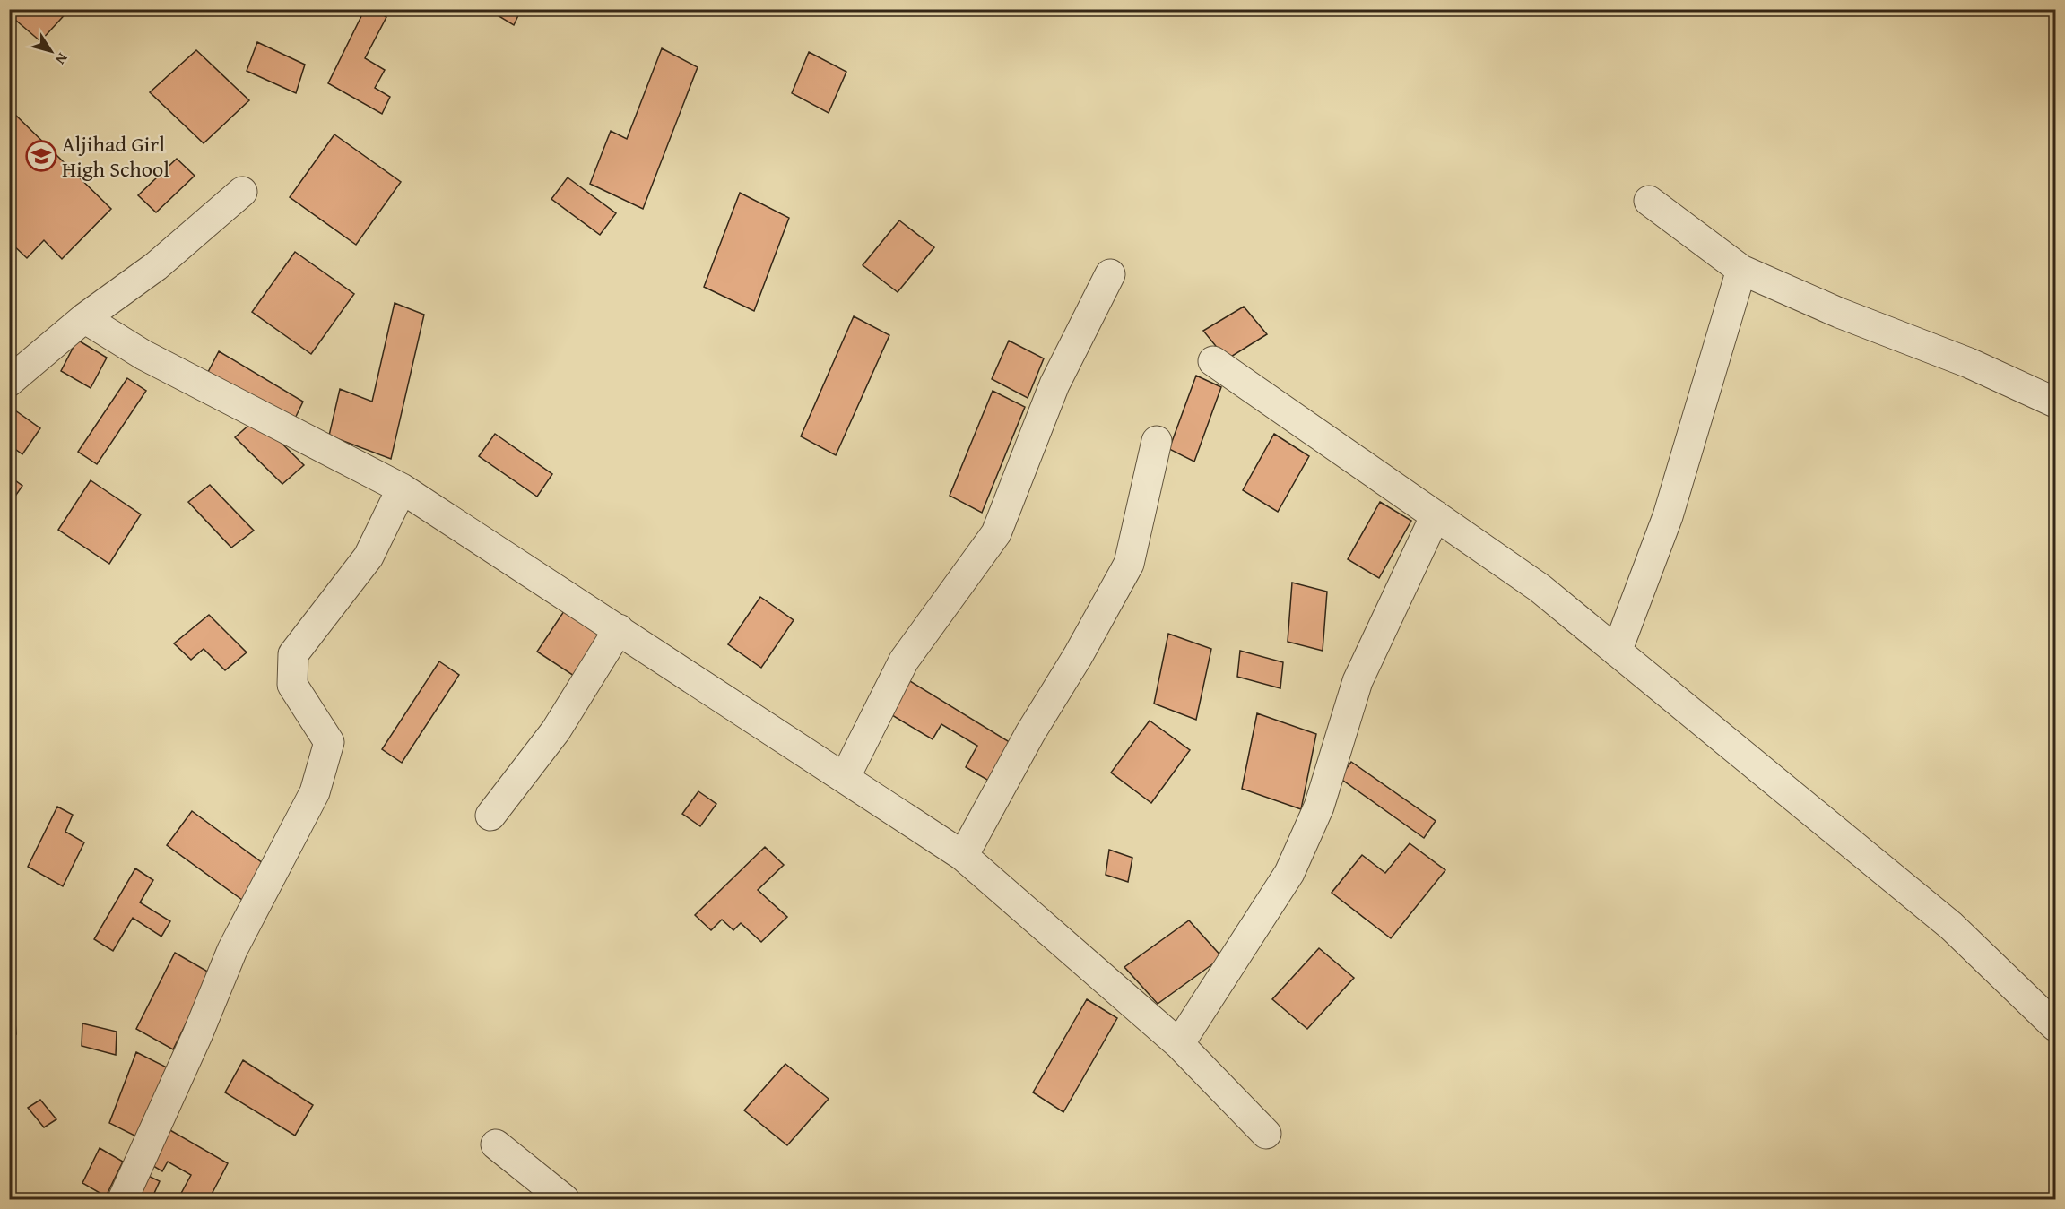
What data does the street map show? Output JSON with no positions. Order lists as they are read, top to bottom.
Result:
{
  "places": {
    "school or university": ["Aljihad Girl High School"]
  },
  "north": "bottom right"
}
